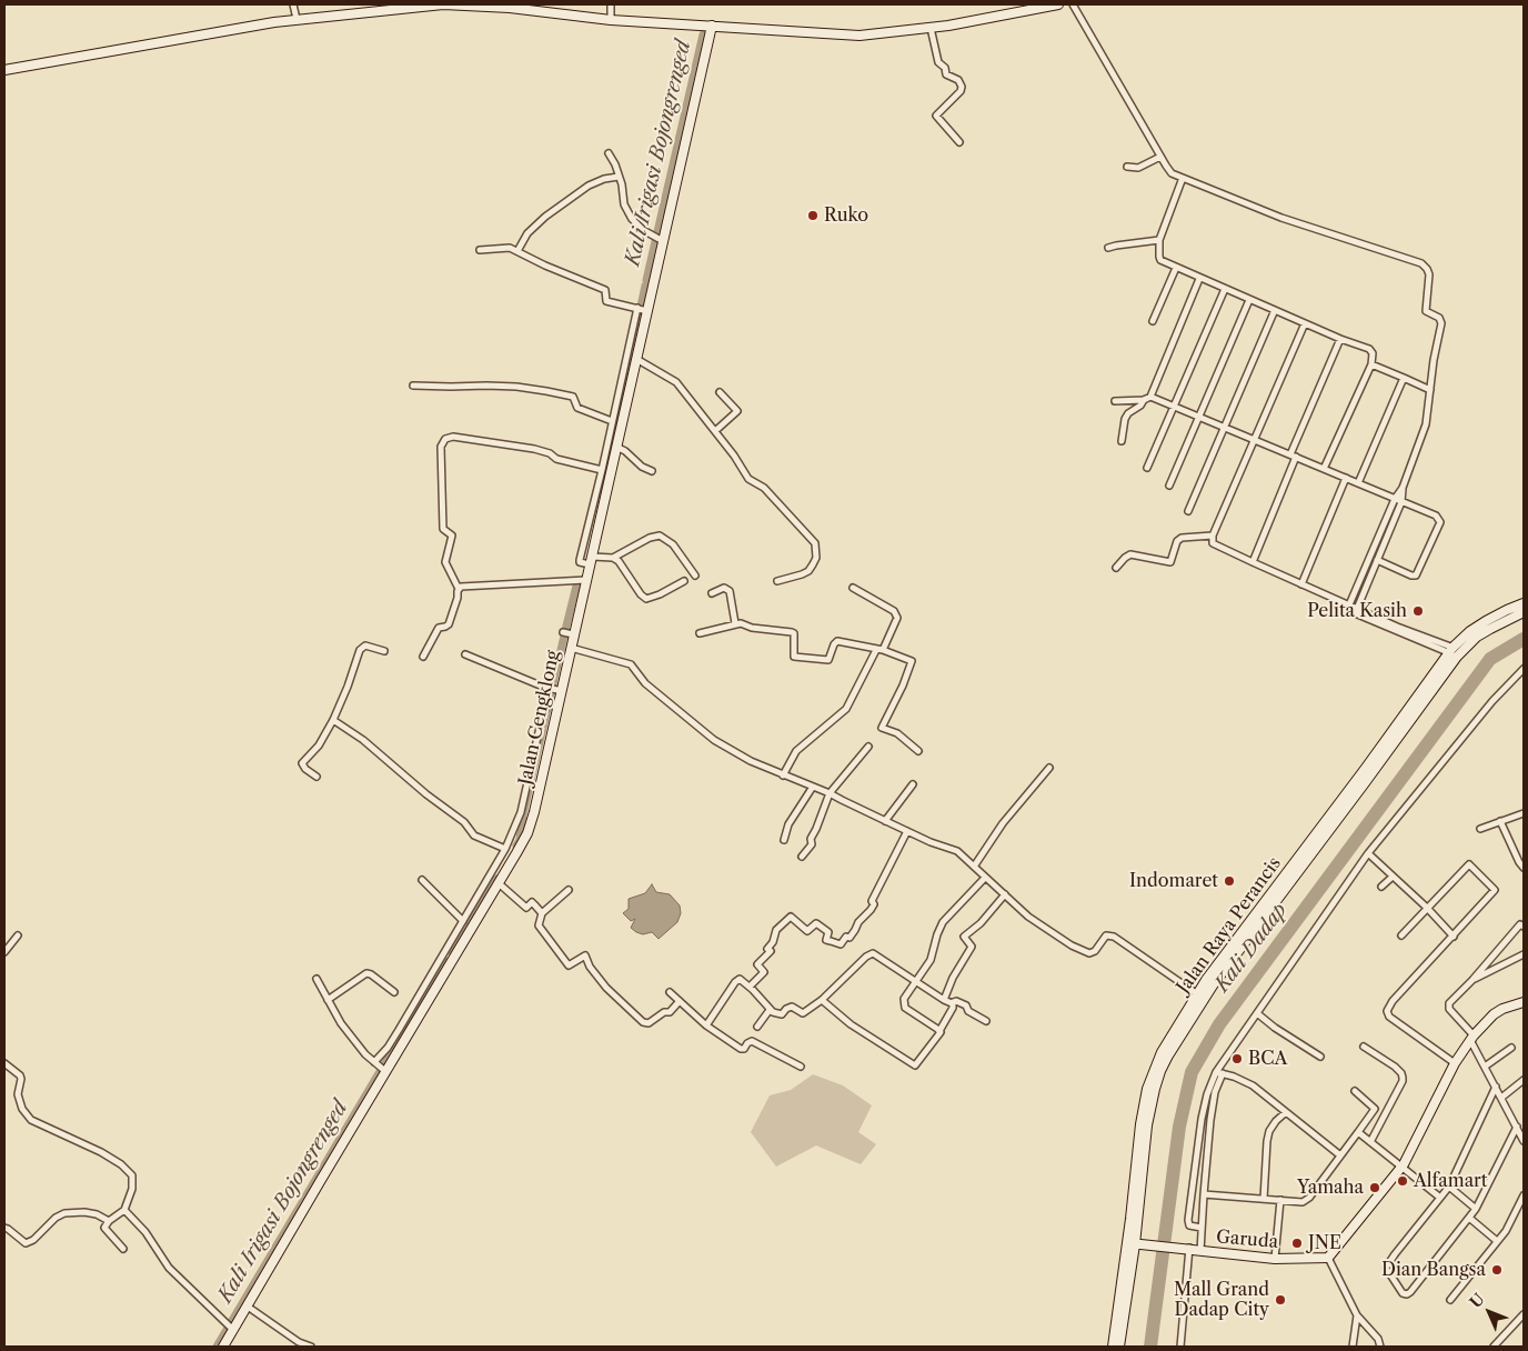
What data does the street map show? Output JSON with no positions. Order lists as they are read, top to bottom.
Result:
{
  "streets": {
    "main road": ["Jalan Cengklong", "Jalan Raya Perancis", "Garuda"]
  },
  "crossings": [
    ["Jalan Raya Perancis", "Garuda"]
  ],
  "water": ["Kali Irigasi Bojongrenged", "Kali Dadap"],
  "places": [
    "Ruko",
    "Pelita Kasih",
    "Indomaret",
    "BCA",
    "Alfamart",
    "Yamaha",
    "JNE",
    "Dian Bangsa",
    "Mall Grand Dadap City"
  ],
  "north": "top left"
}
